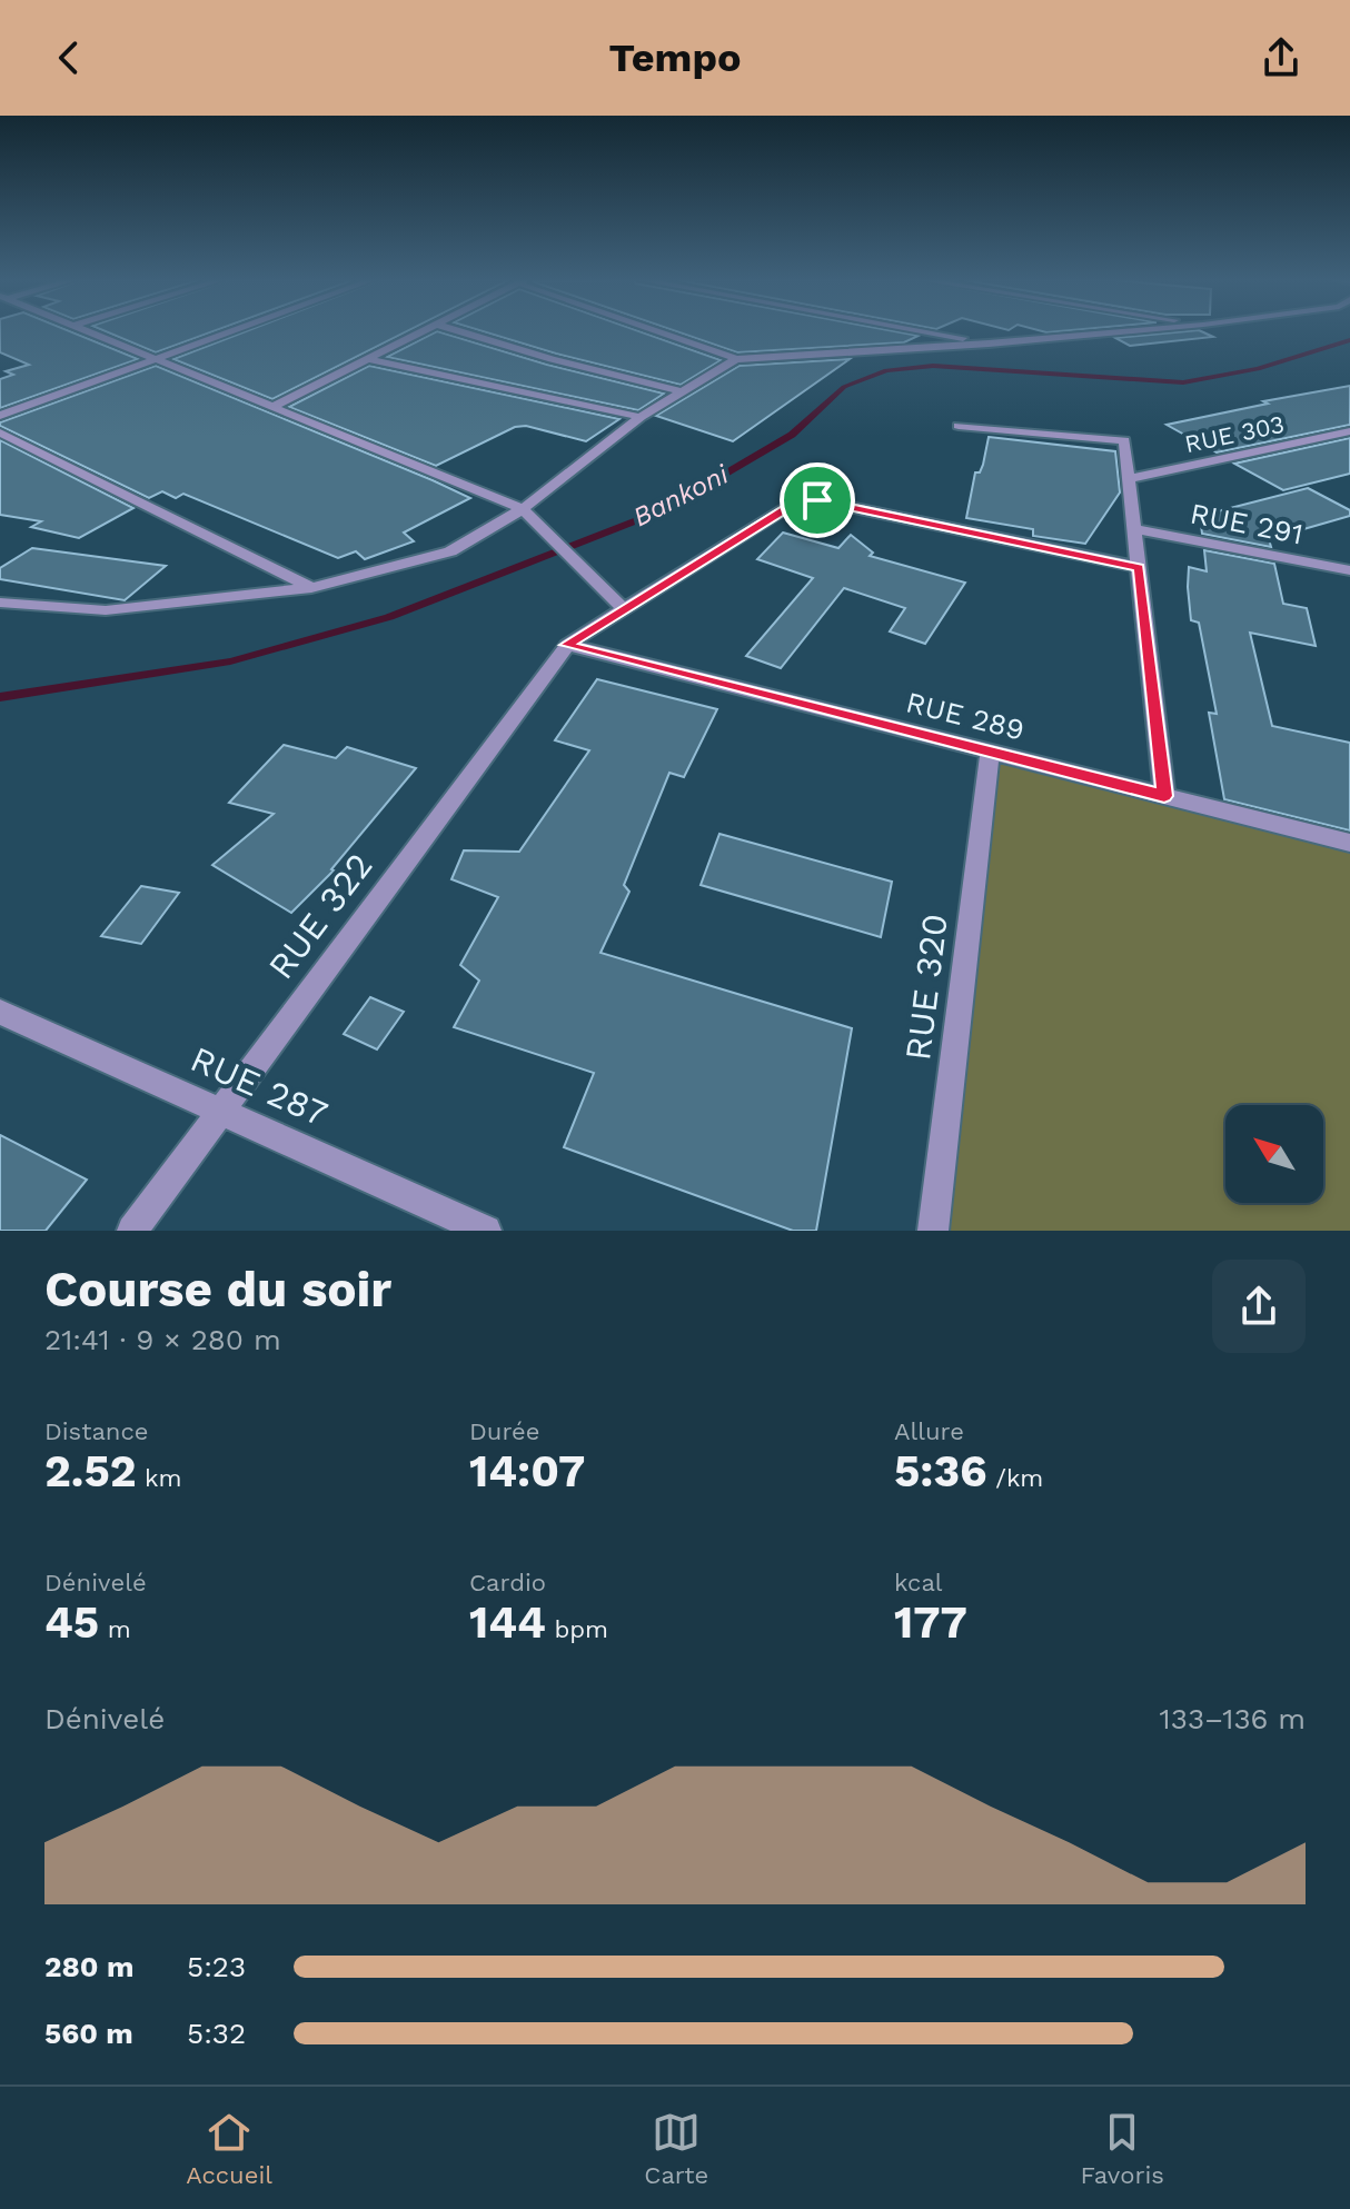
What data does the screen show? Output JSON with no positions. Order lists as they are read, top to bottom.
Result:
{
  "streets": {
    "street": [
      "RUE 303",
      "RUE 291",
      "RUE 289",
      "RUE 322",
      "RUE 320",
      "RUE 287"
    ]
  },
  "crossings": [
    ["RUE 289", "RUE 322"],
    ["RUE 289", "RUE 320"],
    ["RUE 322", "RUE 287"]
  ],
  "water": ["Bankoni"],
  "north": "top left",
  "page": {
    "header": "Tempo",
    "heading": ["Course du soir", "21:41 · 9 × 280 m"],
    "stats": [
      ["Distance", "2.52 km"],
      ["Durée", "14:07"],
      ["Allure", "5:36 /km"],
      ["Dénivelé", "45 m"],
      ["Cardio", "144 bpm"],
      ["kcal", "177"]
    ],
    "chart": ["Dénivelé", "133–136 m"],
    "list": [
      {
        "name": "280 m",
        "note": "5:23"
      },
      {
        "name": "560 m",
        "note": "5:32"
      }
    ],
    "tabs": ["Accueil", "Carte", "Favoris"]
  }
}
